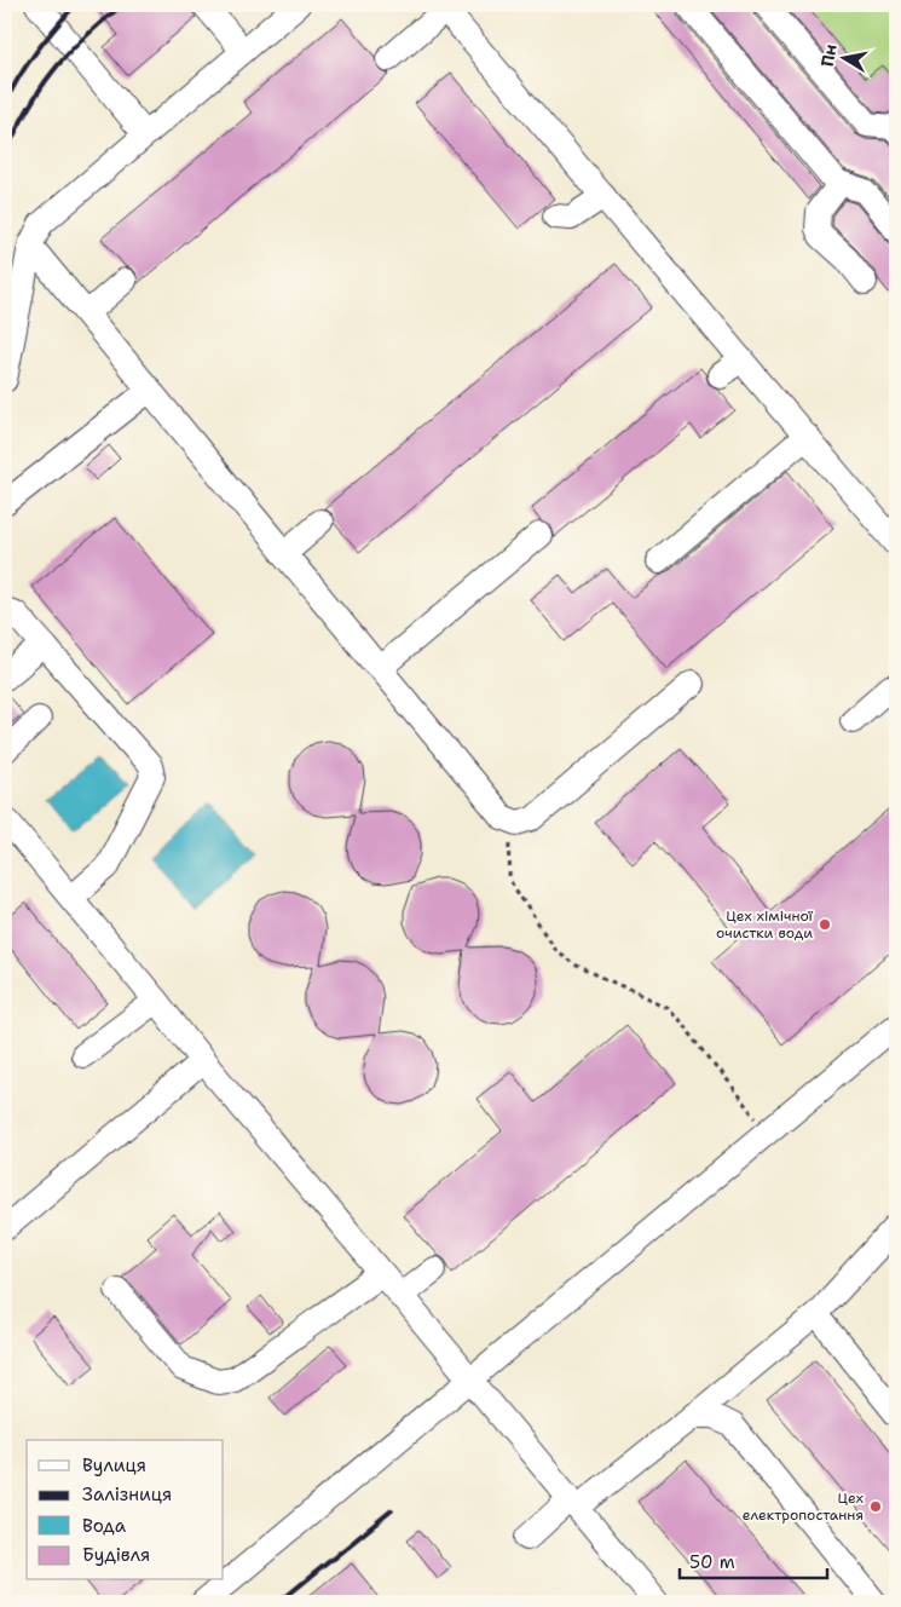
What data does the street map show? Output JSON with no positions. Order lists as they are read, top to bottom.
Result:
{
  "places": ["Цех хімічної очистки води", "Цех електропостання"],
  "legend": [
    "Вулиця",
    "Залізниця",
    "Вода",
    "Будівля"
  ],
  "scale_bar": "50 m",
  "north": "left"
}
